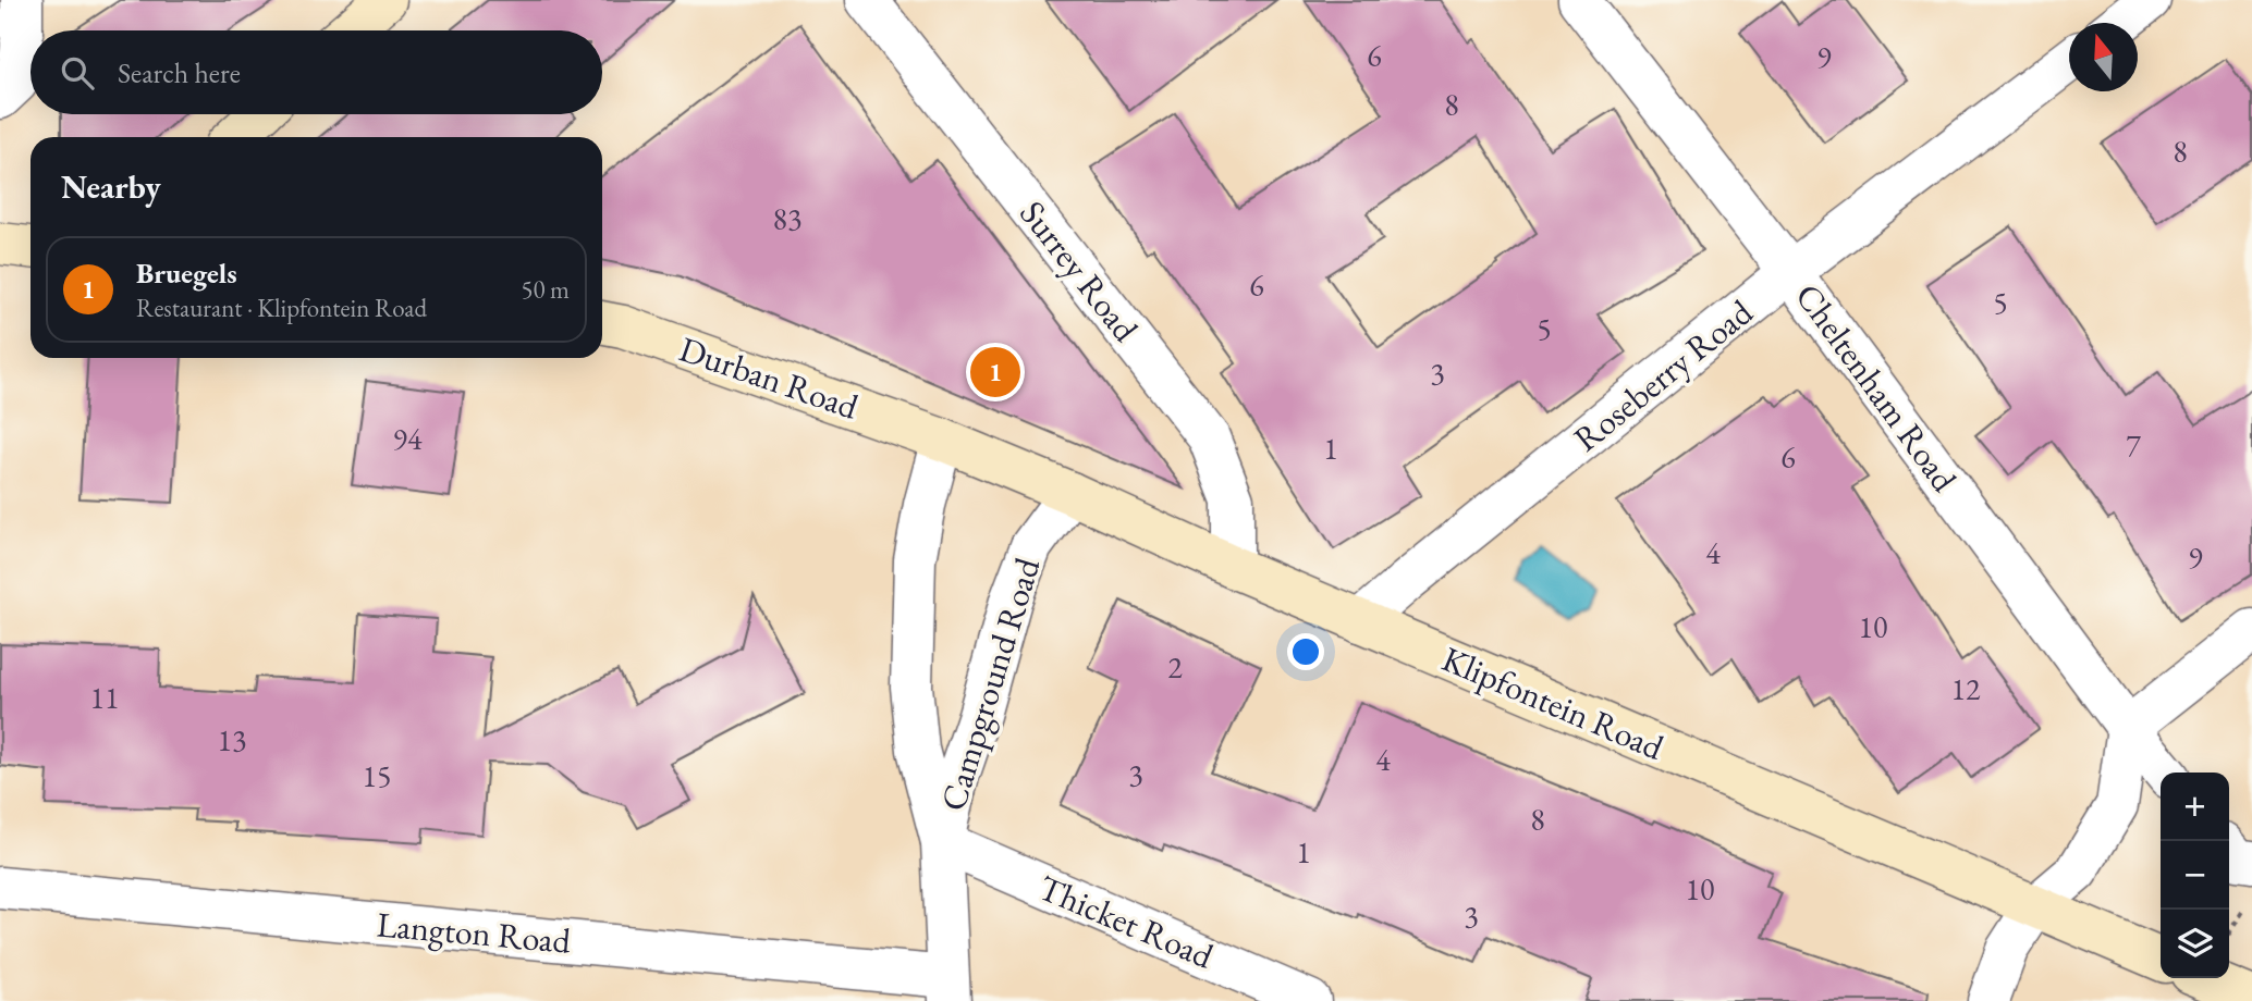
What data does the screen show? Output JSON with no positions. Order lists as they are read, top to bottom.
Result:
{
  "streets": {
    "main road": ["Durban Road", "Klipfontein Road"],
    "street": [
      "Surrey Road",
      "Roseberry Road",
      "Cheltenham Road",
      "Campground Road",
      "Thicket Road",
      "Langton Road"
    ]
  },
  "crossings": [
    ["Surrey Road", "Klipfontein Road"],
    ["Roseberry Road", "Cheltenham Road"],
    ["Roseberry Road", "Klipfontein Road"],
    ["Durban Road", "Campground Road"],
    ["Durban Road", "Klipfontein Road"],
    ["Campground Road", "Klipfontein Road"],
    ["Campground Road", "Thicket Road"],
    ["Campground Road", "Langton Road"]
  ],
  "house_numbers": [
    "6",
    "9",
    "8",
    "8",
    "83",
    "6",
    "5",
    "5",
    "3",
    "94",
    "7",
    "1",
    "6",
    "4",
    "9",
    "10",
    "2",
    "12",
    "11",
    "13",
    "4",
    "3",
    "15",
    "8",
    "1",
    "10",
    "3"
  ],
  "north": "top",
  "page": {
    "search": "Search here",
    "heading": "Nearby",
    "list": [
      {
        "mark": "1",
        "name": "Bruegels",
        "note": "Restaurant · Klipfontein Road",
        "value": "50 m"
      }
    ],
    "pins": "1",
    "map_buttons": ["+", "−"]
  }
}
